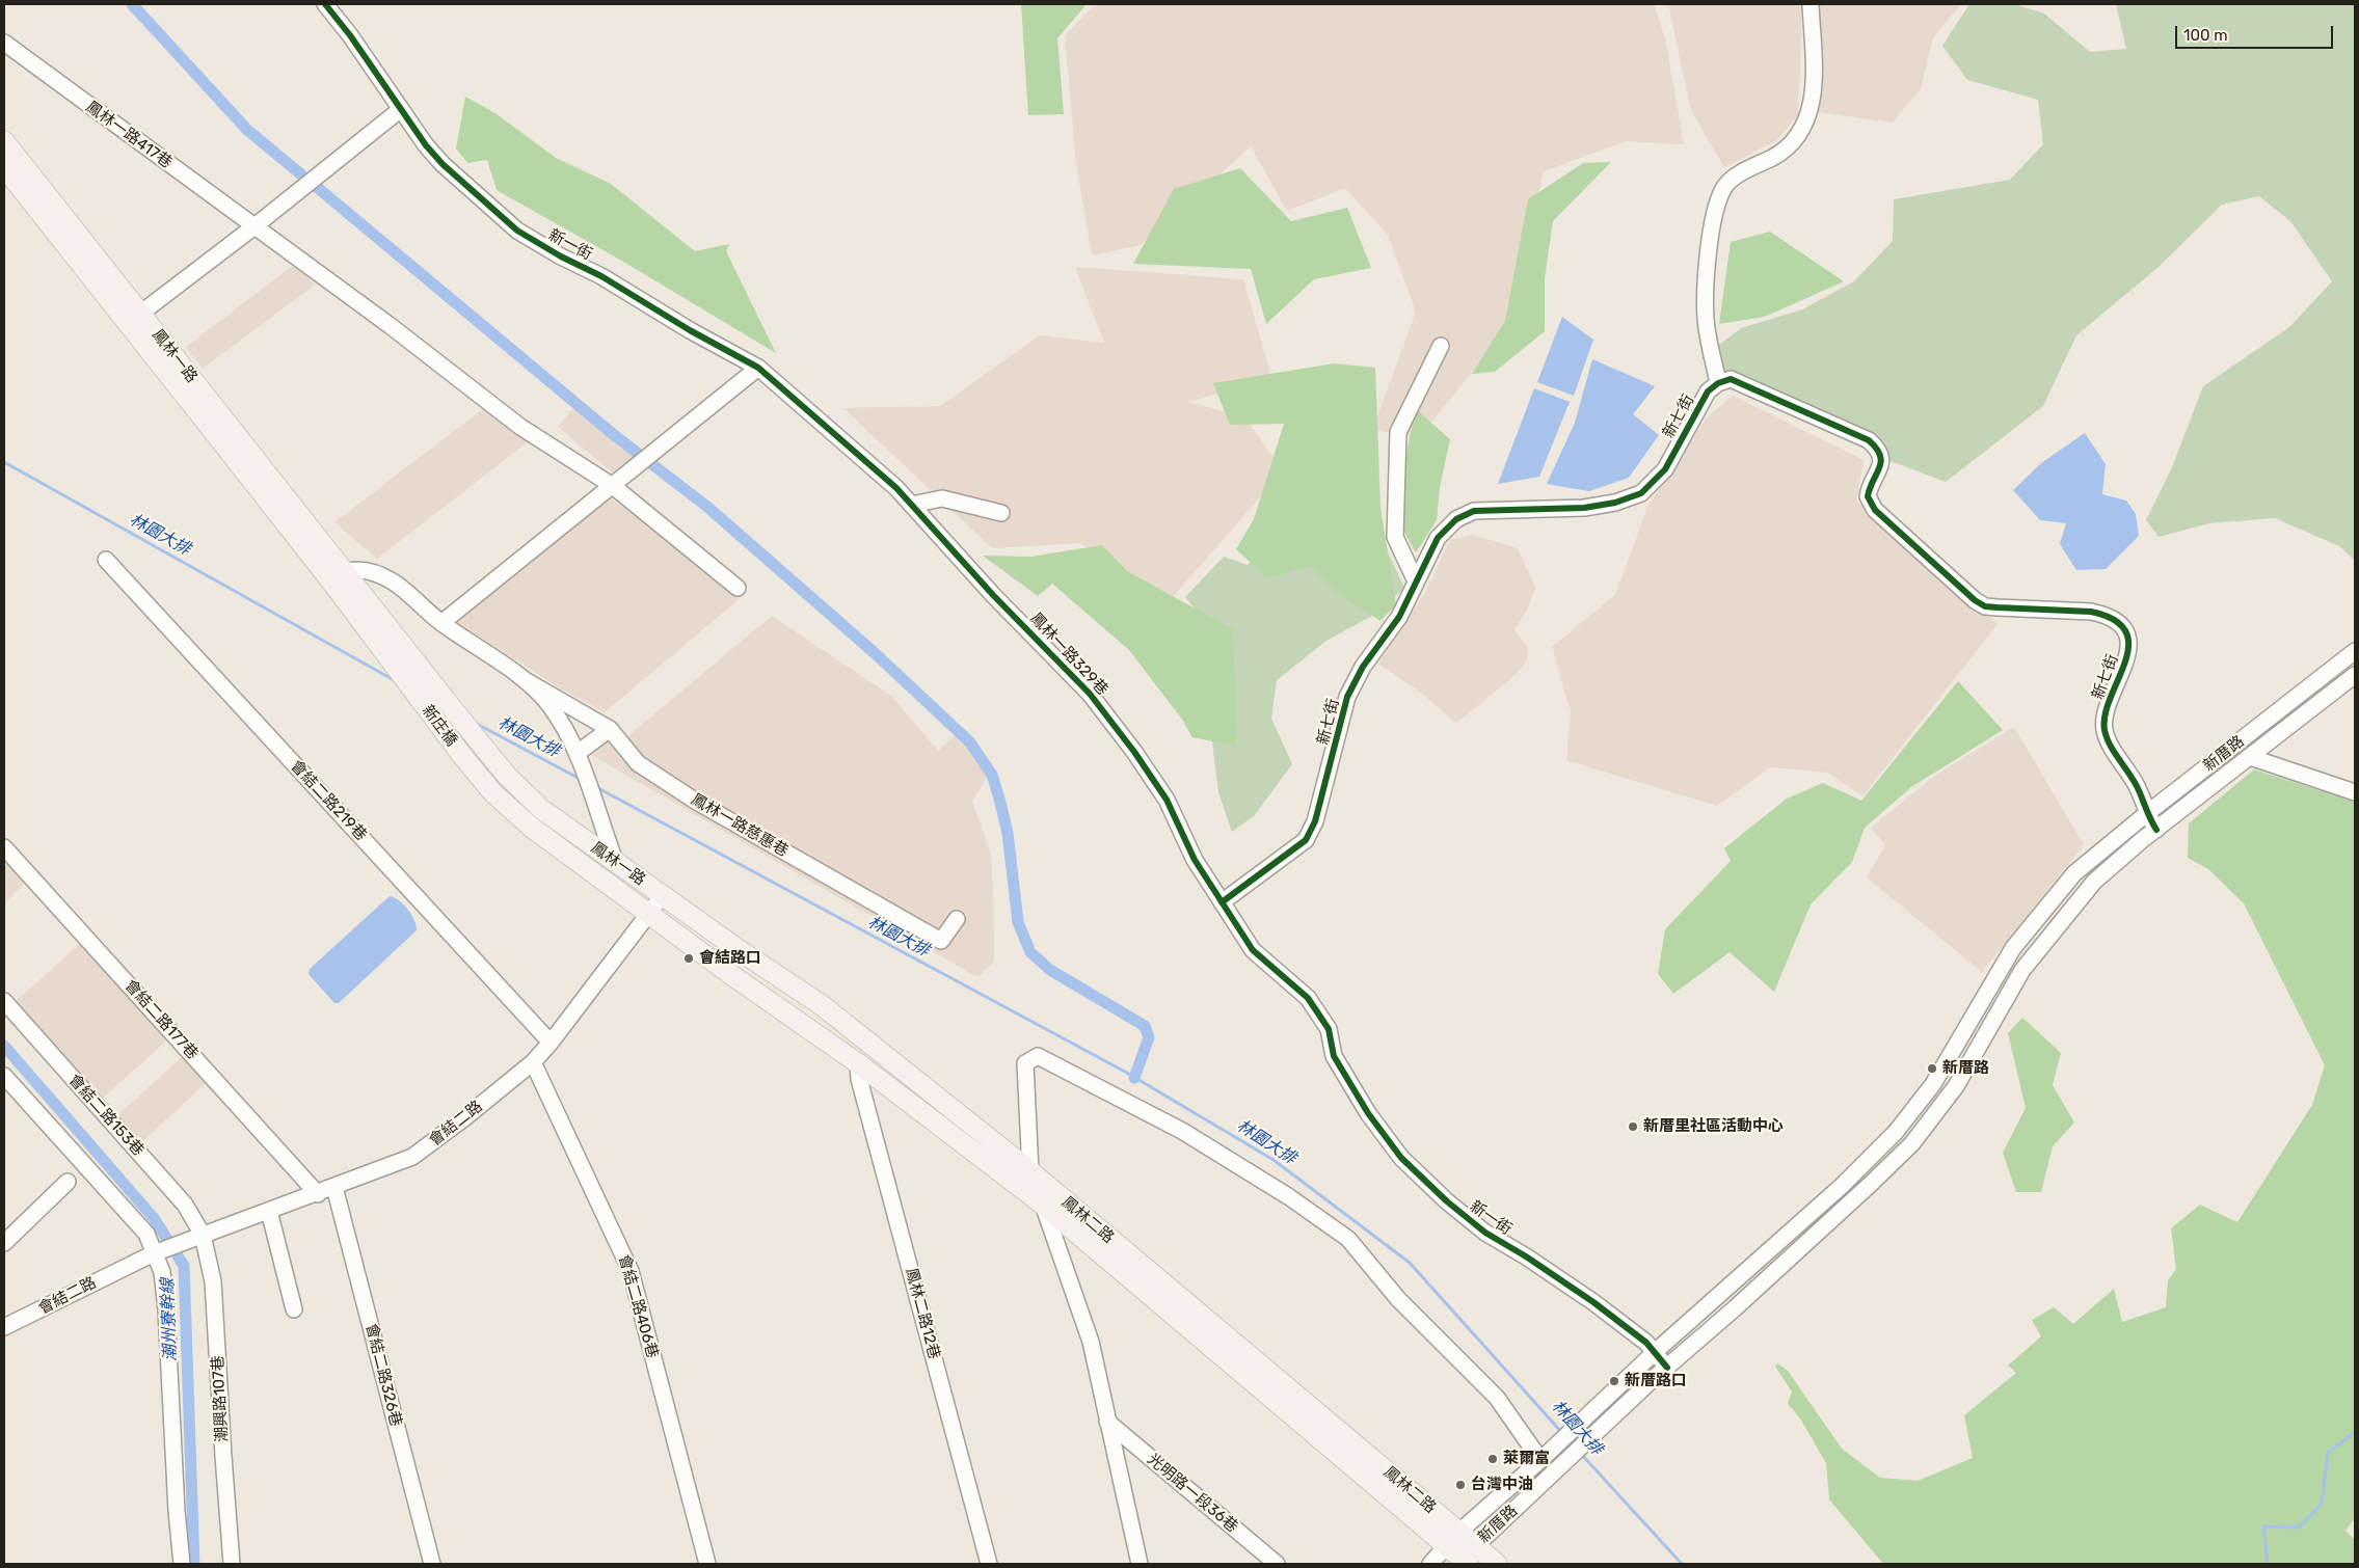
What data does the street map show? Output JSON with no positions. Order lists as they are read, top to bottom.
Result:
{
  "streets": {
    "main road": ["鳳林一路", "新庄橋", "鳳林二路"],
    "street": [
      "鳳林一路417巷",
      "新一街",
      "新七街",
      "鳳林一路329巷",
      "新厝路",
      "會結二路219巷",
      "鳳林一路慈惠巷",
      "會結二路177巷",
      "會結二路153巷",
      "會結二路",
      "會結二路406巷",
      "鳳林二路12巷",
      "會結二路326巷",
      "潮興路107巷",
      "光明路一段36巷"
    ]
  },
  "crossings": [
    ["新一街", "鳳林一路329巷"],
    ["新一街", "新厝路"],
    ["鳳林一路", "新庄橋"],
    ["鳳林一路", "會結二路"],
    ["鳳林一路", "鳳林二路"],
    ["新七街", "鳳林一路329巷"],
    ["新七街", "新厝路"],
    ["新厝路", "鳳林二路"],
    ["會結二路219巷", "會結二路"],
    ["會結二路177巷", "會結二路"],
    ["會結二路153巷", "會結二路"],
    ["會結二路153巷", "潮興路107巷"],
    ["會結二路", "鳳林二路"],
    ["會結二路", "會結二路406巷"],
    ["會結二路", "會結二路326巷"],
    ["會結二路", "潮興路107巷"],
    ["鳳林二路", "鳳林二路12巷"]
  ],
  "water": ["林園大排", "潮州寮幹線"],
  "places": [
    "會結路口",
    "新厝路",
    "新厝里社區活動中心",
    "新厝路口",
    "萊爾富",
    "台灣中油"
  ],
  "scale_bar": "100 m"
}
